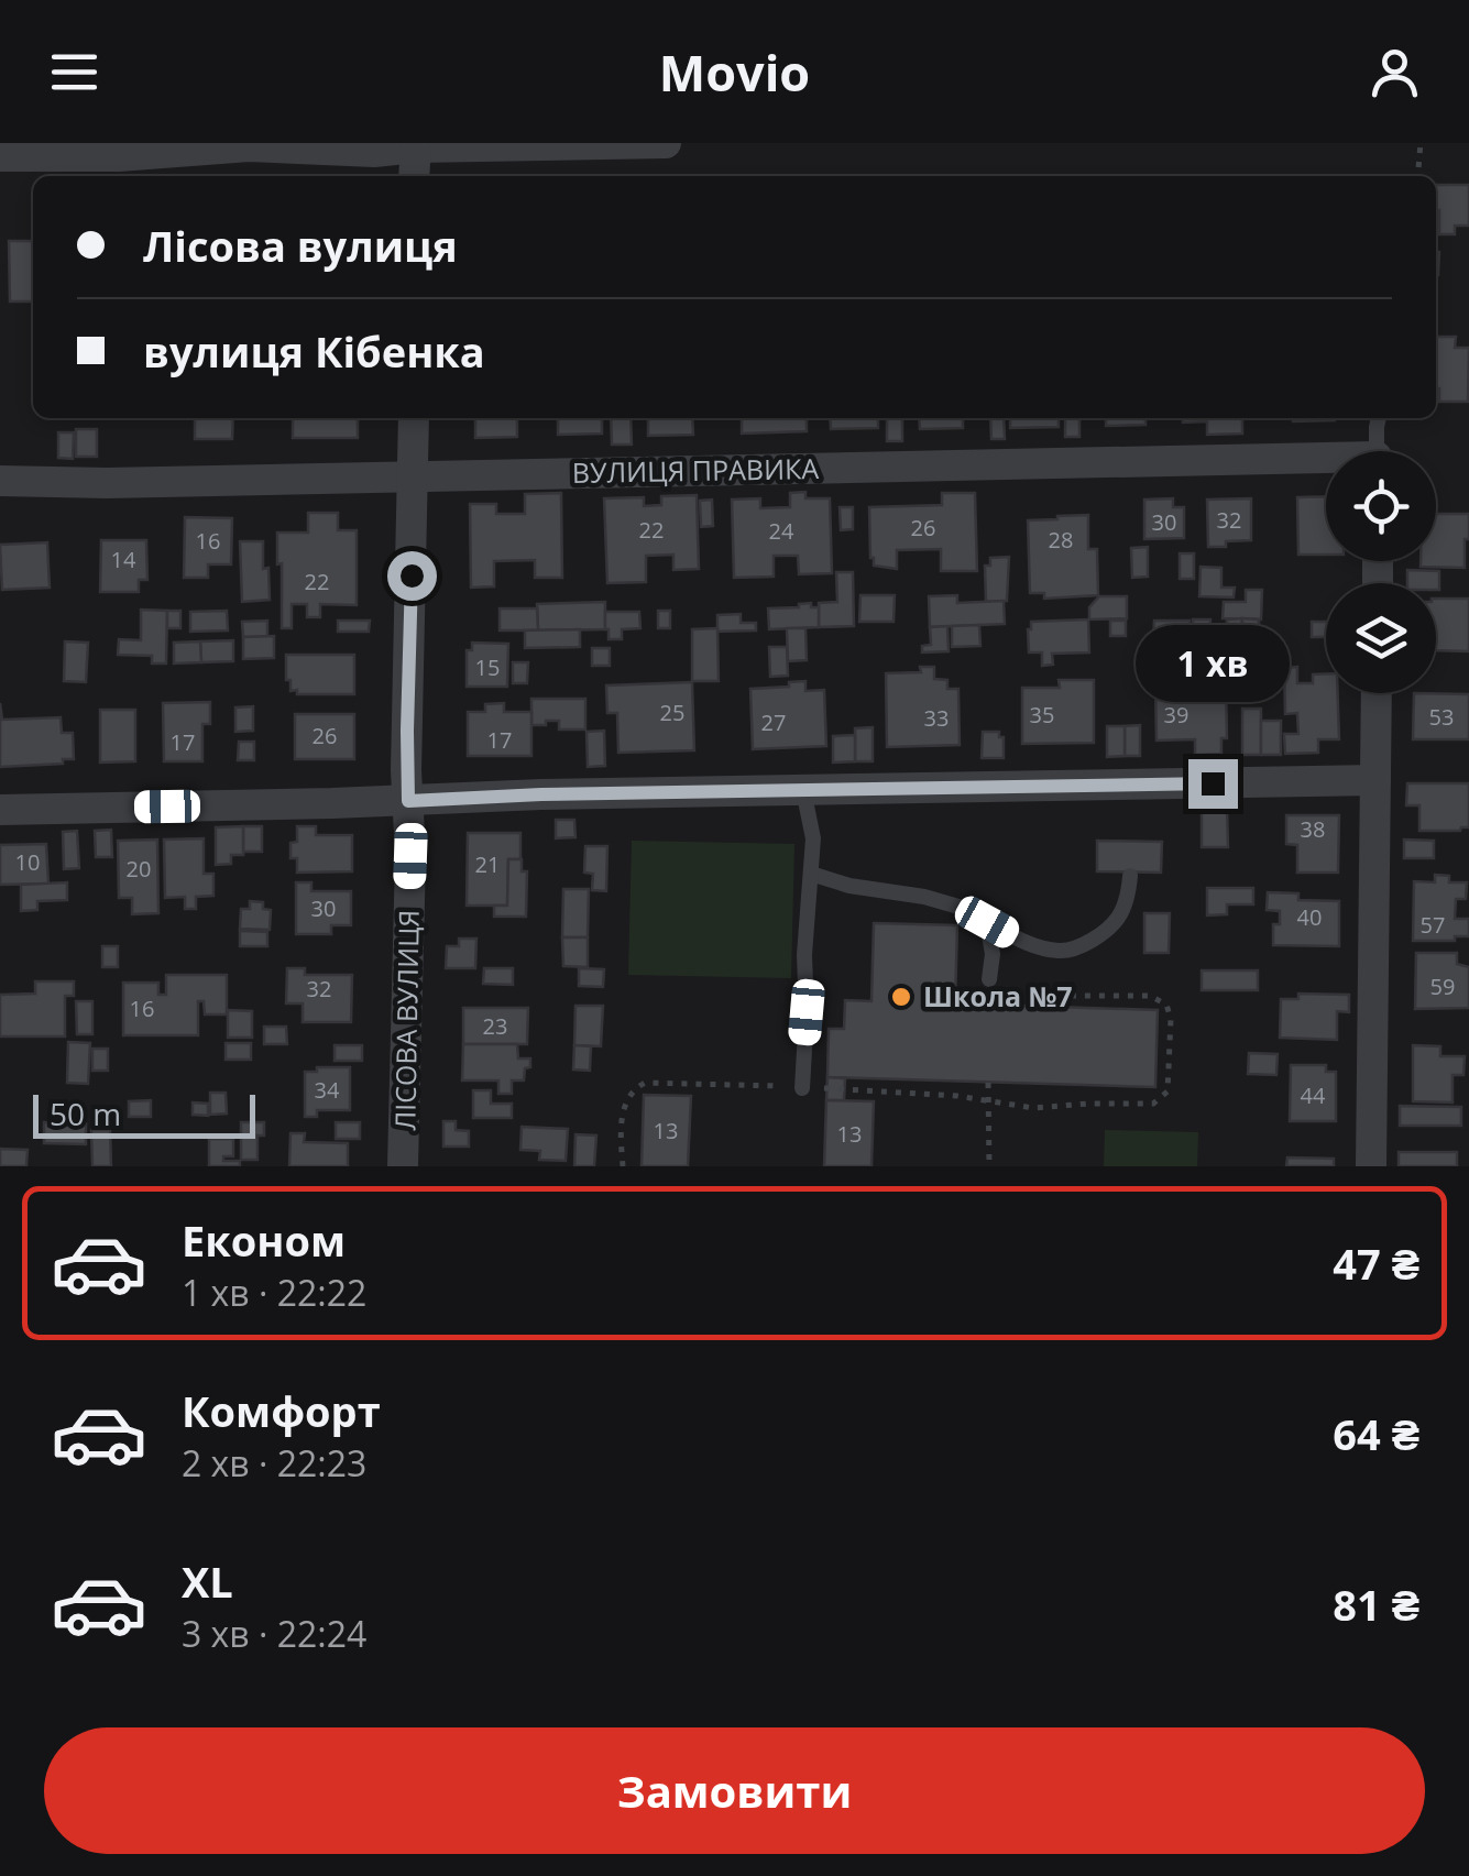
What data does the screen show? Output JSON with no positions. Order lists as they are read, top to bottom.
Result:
{
  "streets": {
    "street": ["ВУЛИЦЯ ПРАВИКА", "ЛІСОВА ВУЛИЦЯ"]
  },
  "crossings": [
    ["ВУЛИЦЯ ПРАВИКА", "ЛІСОВА ВУЛИЦЯ"]
  ],
  "places": ["Школа №7"],
  "house_numbers": [
    "32",
    "30",
    "26",
    "22",
    "24",
    "28",
    "16",
    "14",
    "22",
    "15",
    "25",
    "35",
    "39",
    "53",
    "33",
    "27",
    "26",
    "17",
    "17",
    "38",
    "10",
    "21",
    "20",
    "30",
    "40",
    "57",
    "59",
    "32",
    "16",
    "23",
    "34",
    "44",
    "13",
    "13"
  ],
  "scale_bar": "50 m",
  "page": {
    "header": "Movio",
    "banner": ["Лісова вулиця", "вулиця Кібенка"],
    "bubble": "1 хв",
    "scale": "50 m",
    "list": [
      {
        "name": "Економ",
        "note": "1 хв · 22:22",
        "value": "47 ₴"
      },
      {
        "name": "Комфорт",
        "note": "2 хв · 22:23",
        "value": "64 ₴"
      },
      {
        "name": "XL",
        "note": "3 хв · 22:24",
        "value": "81 ₴"
      }
    ],
    "buttons": "Замовити"
  }
}
